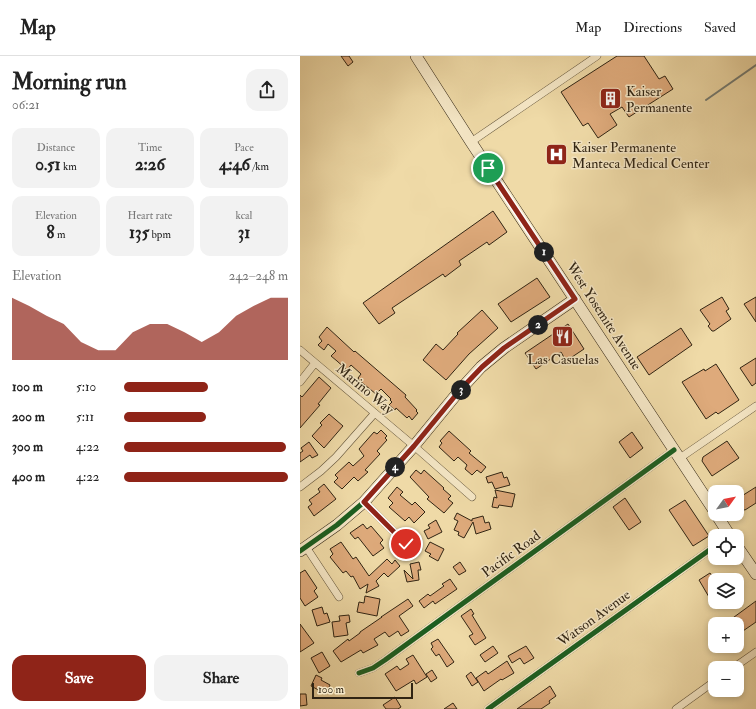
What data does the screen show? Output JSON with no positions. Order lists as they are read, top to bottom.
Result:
{
  "streets": {
    "main road": ["West Yosemite Avenue"],
    "street": ["Marino Way", "Pacific Road", "Watson Avenue"]
  },
  "crossings": [
    ["West Yosemite Avenue", "Pacific Road"]
  ],
  "places": {
    "building": ["Kaiser Permanente"],
    "hospital": ["Kaiser Permanente Manteca Medical Center"],
    "restaurant": ["Las Casuelas"]
  },
  "scale_bar": "100 m",
  "north": "top right",
  "page": {
    "header": "Map",
    "nav": ["Map", "Directions", "Saved"],
    "heading": ["Morning run", "06:21"],
    "stats": [
      ["Distance", "0.51 km"],
      ["Time", "2:26"],
      ["Pace", "4:46 /km"],
      ["Elevation", "8 m"],
      ["Heart rate", "135 bpm"],
      ["kcal", "31"]
    ],
    "pins": [
      "1",
      "2",
      "3",
      "4"
    ],
    "chart": ["Elevation", "242–248 m"],
    "list": [
      {
        "name": "100 m",
        "note": "5:10"
      },
      {
        "name": "200 m",
        "note": "5:11"
      },
      {
        "name": "300 m",
        "note": "4:22"
      },
      {
        "name": "400 m",
        "note": "4:22"
      }
    ],
    "map_buttons": ["+", "−"],
    "buttons": ["Save", "Share"],
    "scale": "100 m"
  }
}
